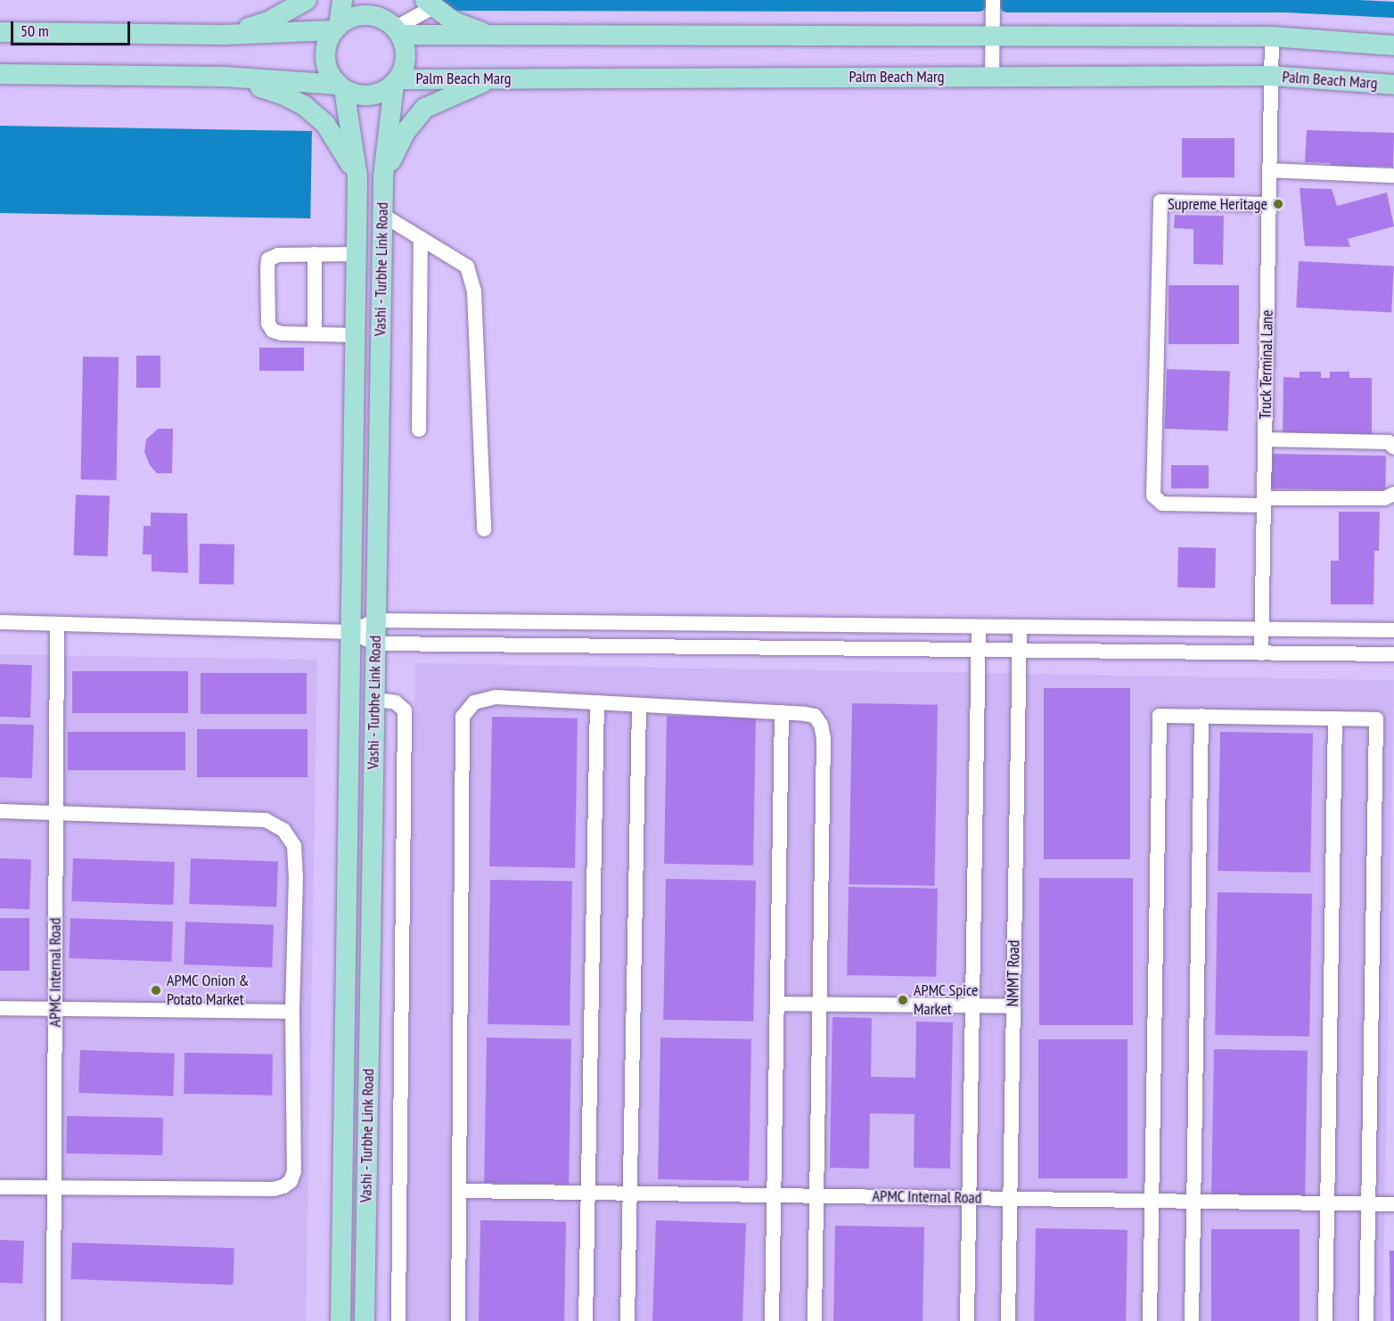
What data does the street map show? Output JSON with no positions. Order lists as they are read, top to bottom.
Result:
{
  "streets": {
    "main road": ["Palm Beach Marg", "Vashi - Turbhe Link Road"],
    "street": ["Truck Terminal Lane", "APMC Internal Road", "NMMT Road"]
  },
  "crossings": [
    ["Palm Beach Marg", "Vashi - Turbhe Link Road"],
    ["Palm Beach Marg", "Truck Terminal Lane"],
    ["APMC Internal Road", "NMMT Road"]
  ],
  "places": ["Supreme Heritage", "APMC Onion & Potato Market", "APMC Spice Market"],
  "scale_bar": "50 m"
}
